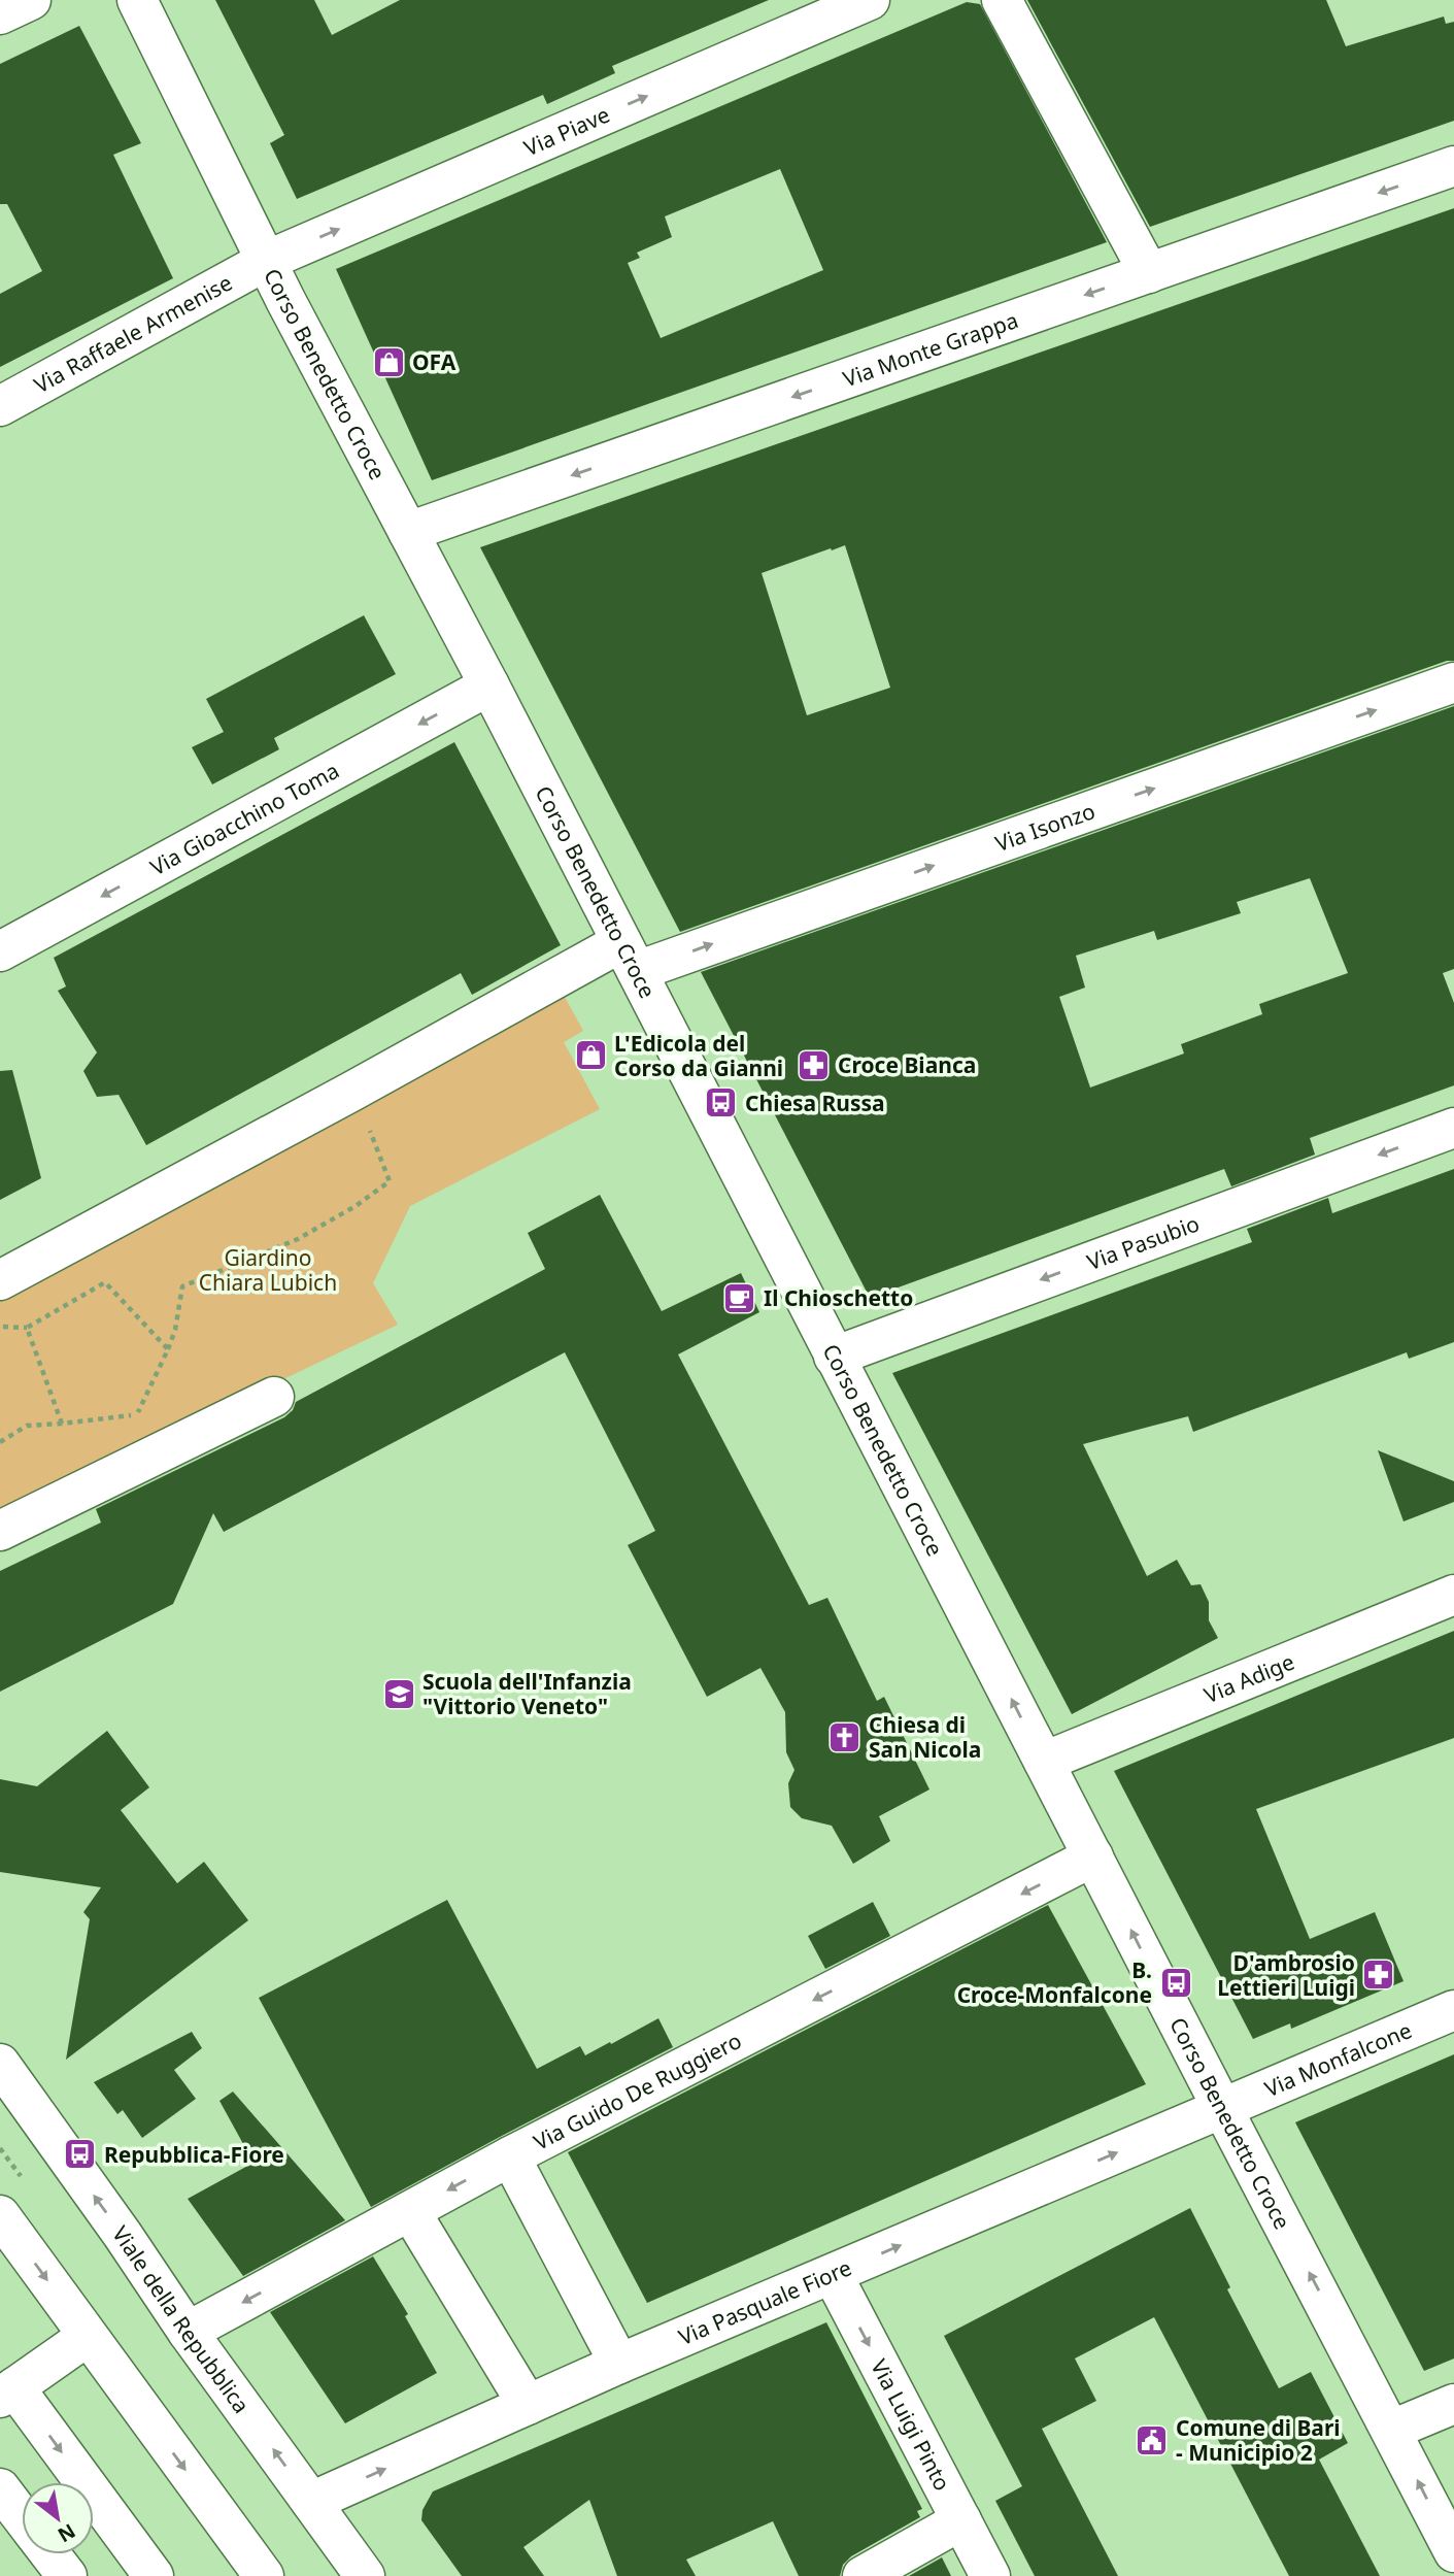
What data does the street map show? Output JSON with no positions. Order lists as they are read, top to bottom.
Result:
{
  "streets": {
    "street": [
      "Via Piave",
      "Via Raffaele Armenise",
      "Via Monte Grappa",
      "Corso Benedetto Croce",
      "Via Gioacchino Toma",
      "Via Isonzo",
      "Via Pasubio",
      "Via Adige",
      "Via Monfalcone",
      "Via Guido De Ruggiero",
      "Via Pasquale Fiore",
      "Viale della Repubblica",
      "Via Luigi Pinto"
    ]
  },
  "crossings": [
    ["Via Piave", "Via Raffaele Armenise"],
    ["Via Piave", "Corso Benedetto Croce"],
    ["Via Raffaele Armenise", "Corso Benedetto Croce"],
    ["Via Monte Grappa", "Corso Benedetto Croce"],
    ["Corso Benedetto Croce", "Via Gioacchino Toma"],
    ["Corso Benedetto Croce", "Via Isonzo"],
    ["Corso Benedetto Croce", "Via Pasubio"],
    ["Corso Benedetto Croce", "Via Adige"],
    ["Corso Benedetto Croce", "Via Monfalcone"],
    ["Corso Benedetto Croce", "Via Guido De Ruggiero"],
    ["Corso Benedetto Croce", "Via Pasquale Fiore"],
    ["Via Monfalcone", "Via Pasquale Fiore"],
    ["Via Guido De Ruggiero", "Viale della Repubblica"],
    ["Via Pasquale Fiore", "Viale della Repubblica"],
    ["Via Pasquale Fiore", "Via Luigi Pinto"]
  ],
  "one_way": [
    "Via Piave",
    "Via Monte Grappa",
    "Corso Benedetto Croce",
    "Via Gioacchino Toma",
    "Via Isonzo",
    "Via Pasubio",
    "Via Guido De Ruggiero",
    "Via Pasquale Fiore",
    "Via Luigi Pinto"
  ],
  "parks": ["Giardino Chiara Lubich"],
  "places": {
    "shop": ["OFA", "L'Edicola del Corso da Gianni"],
    "pharmacy": ["Croce Bianca", "D'ambrosio Lettieri Luigi"],
    "bus stop": ["Chiesa Russa", "B. Croce-Monfalcone", "Repubblica-Fiore"],
    "cafe": ["Il Chioschetto"],
    "school or university": ["Scuola dell'Infanzia \"Vittorio Veneto\""],
    "church": ["Chiesa di San Nicola"],
    "public building": ["Comune di Bari - Municipio 2"]
  },
  "north": "bottom right"
}
